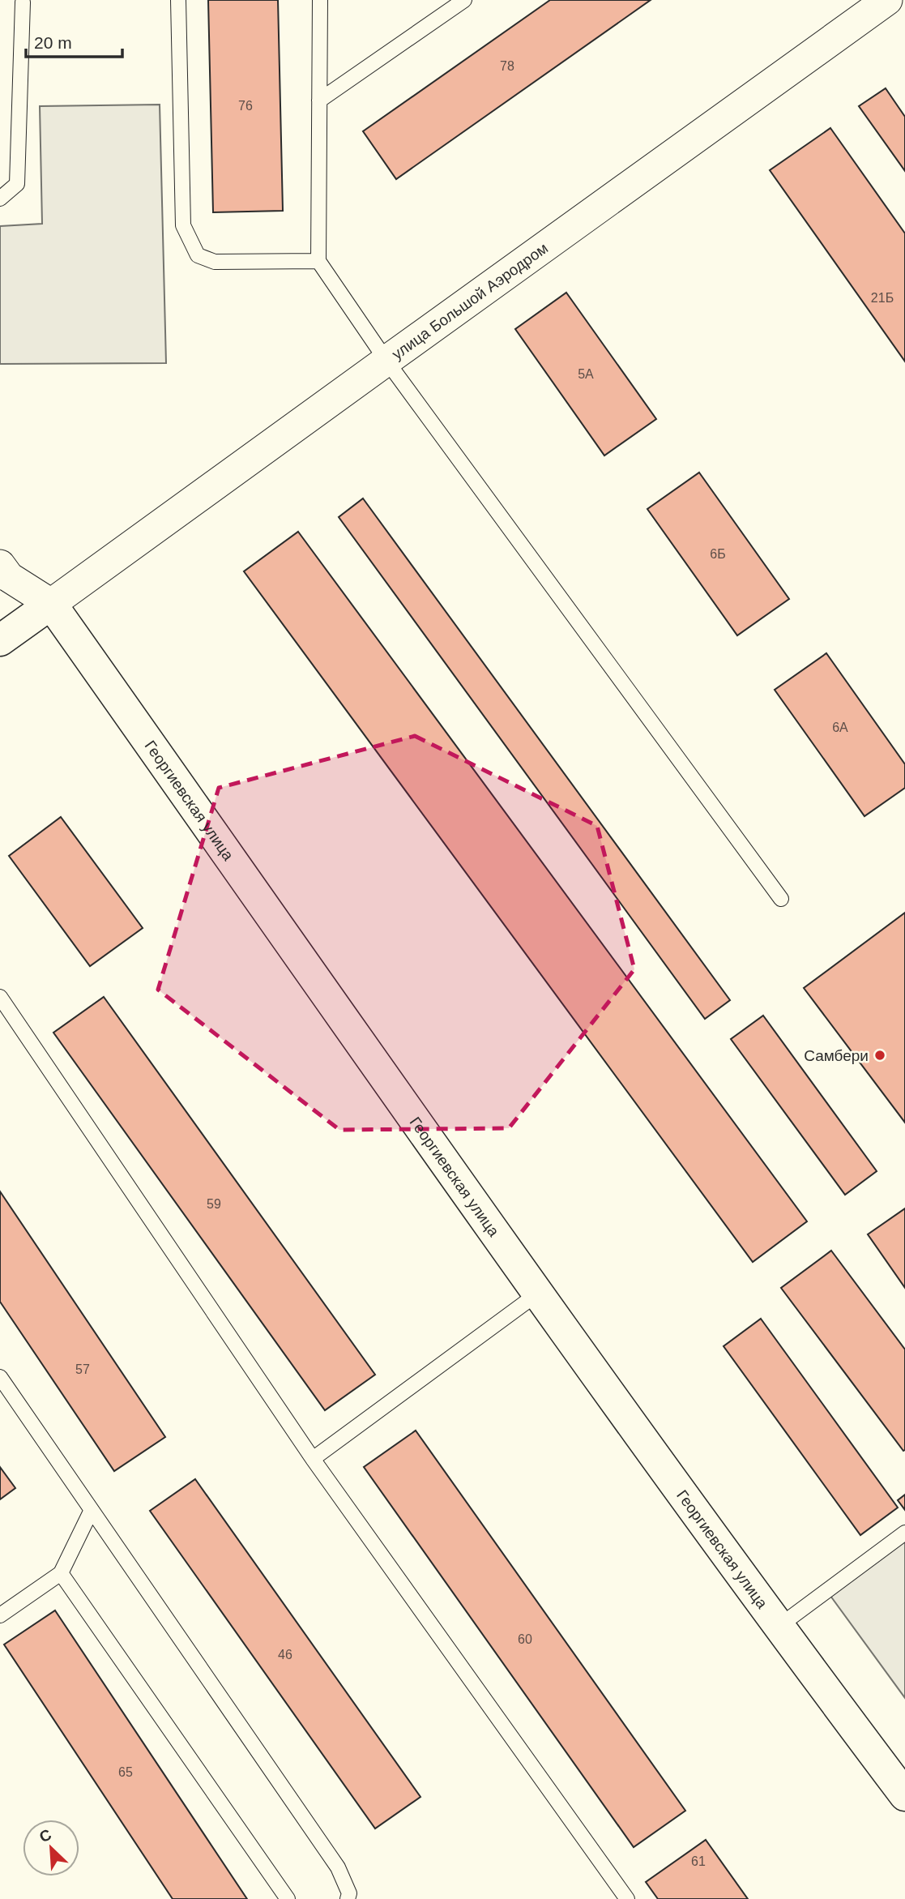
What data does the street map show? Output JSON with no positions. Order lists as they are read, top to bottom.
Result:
{
  "streets": {
    "street": ["улица Большой Аэродром", "Георгиевская улица"]
  },
  "crossings": [
    ["улица Большой Аэродром", "Георгиевская улица"]
  ],
  "places": ["Самбери"],
  "house_numbers": [
    "78",
    "76",
    "21Б",
    "5А",
    "6Б",
    "6А",
    "59",
    "57",
    "60",
    "46",
    "65",
    "61"
  ],
  "scale_bar": "20 m",
  "north": "top left"
}
